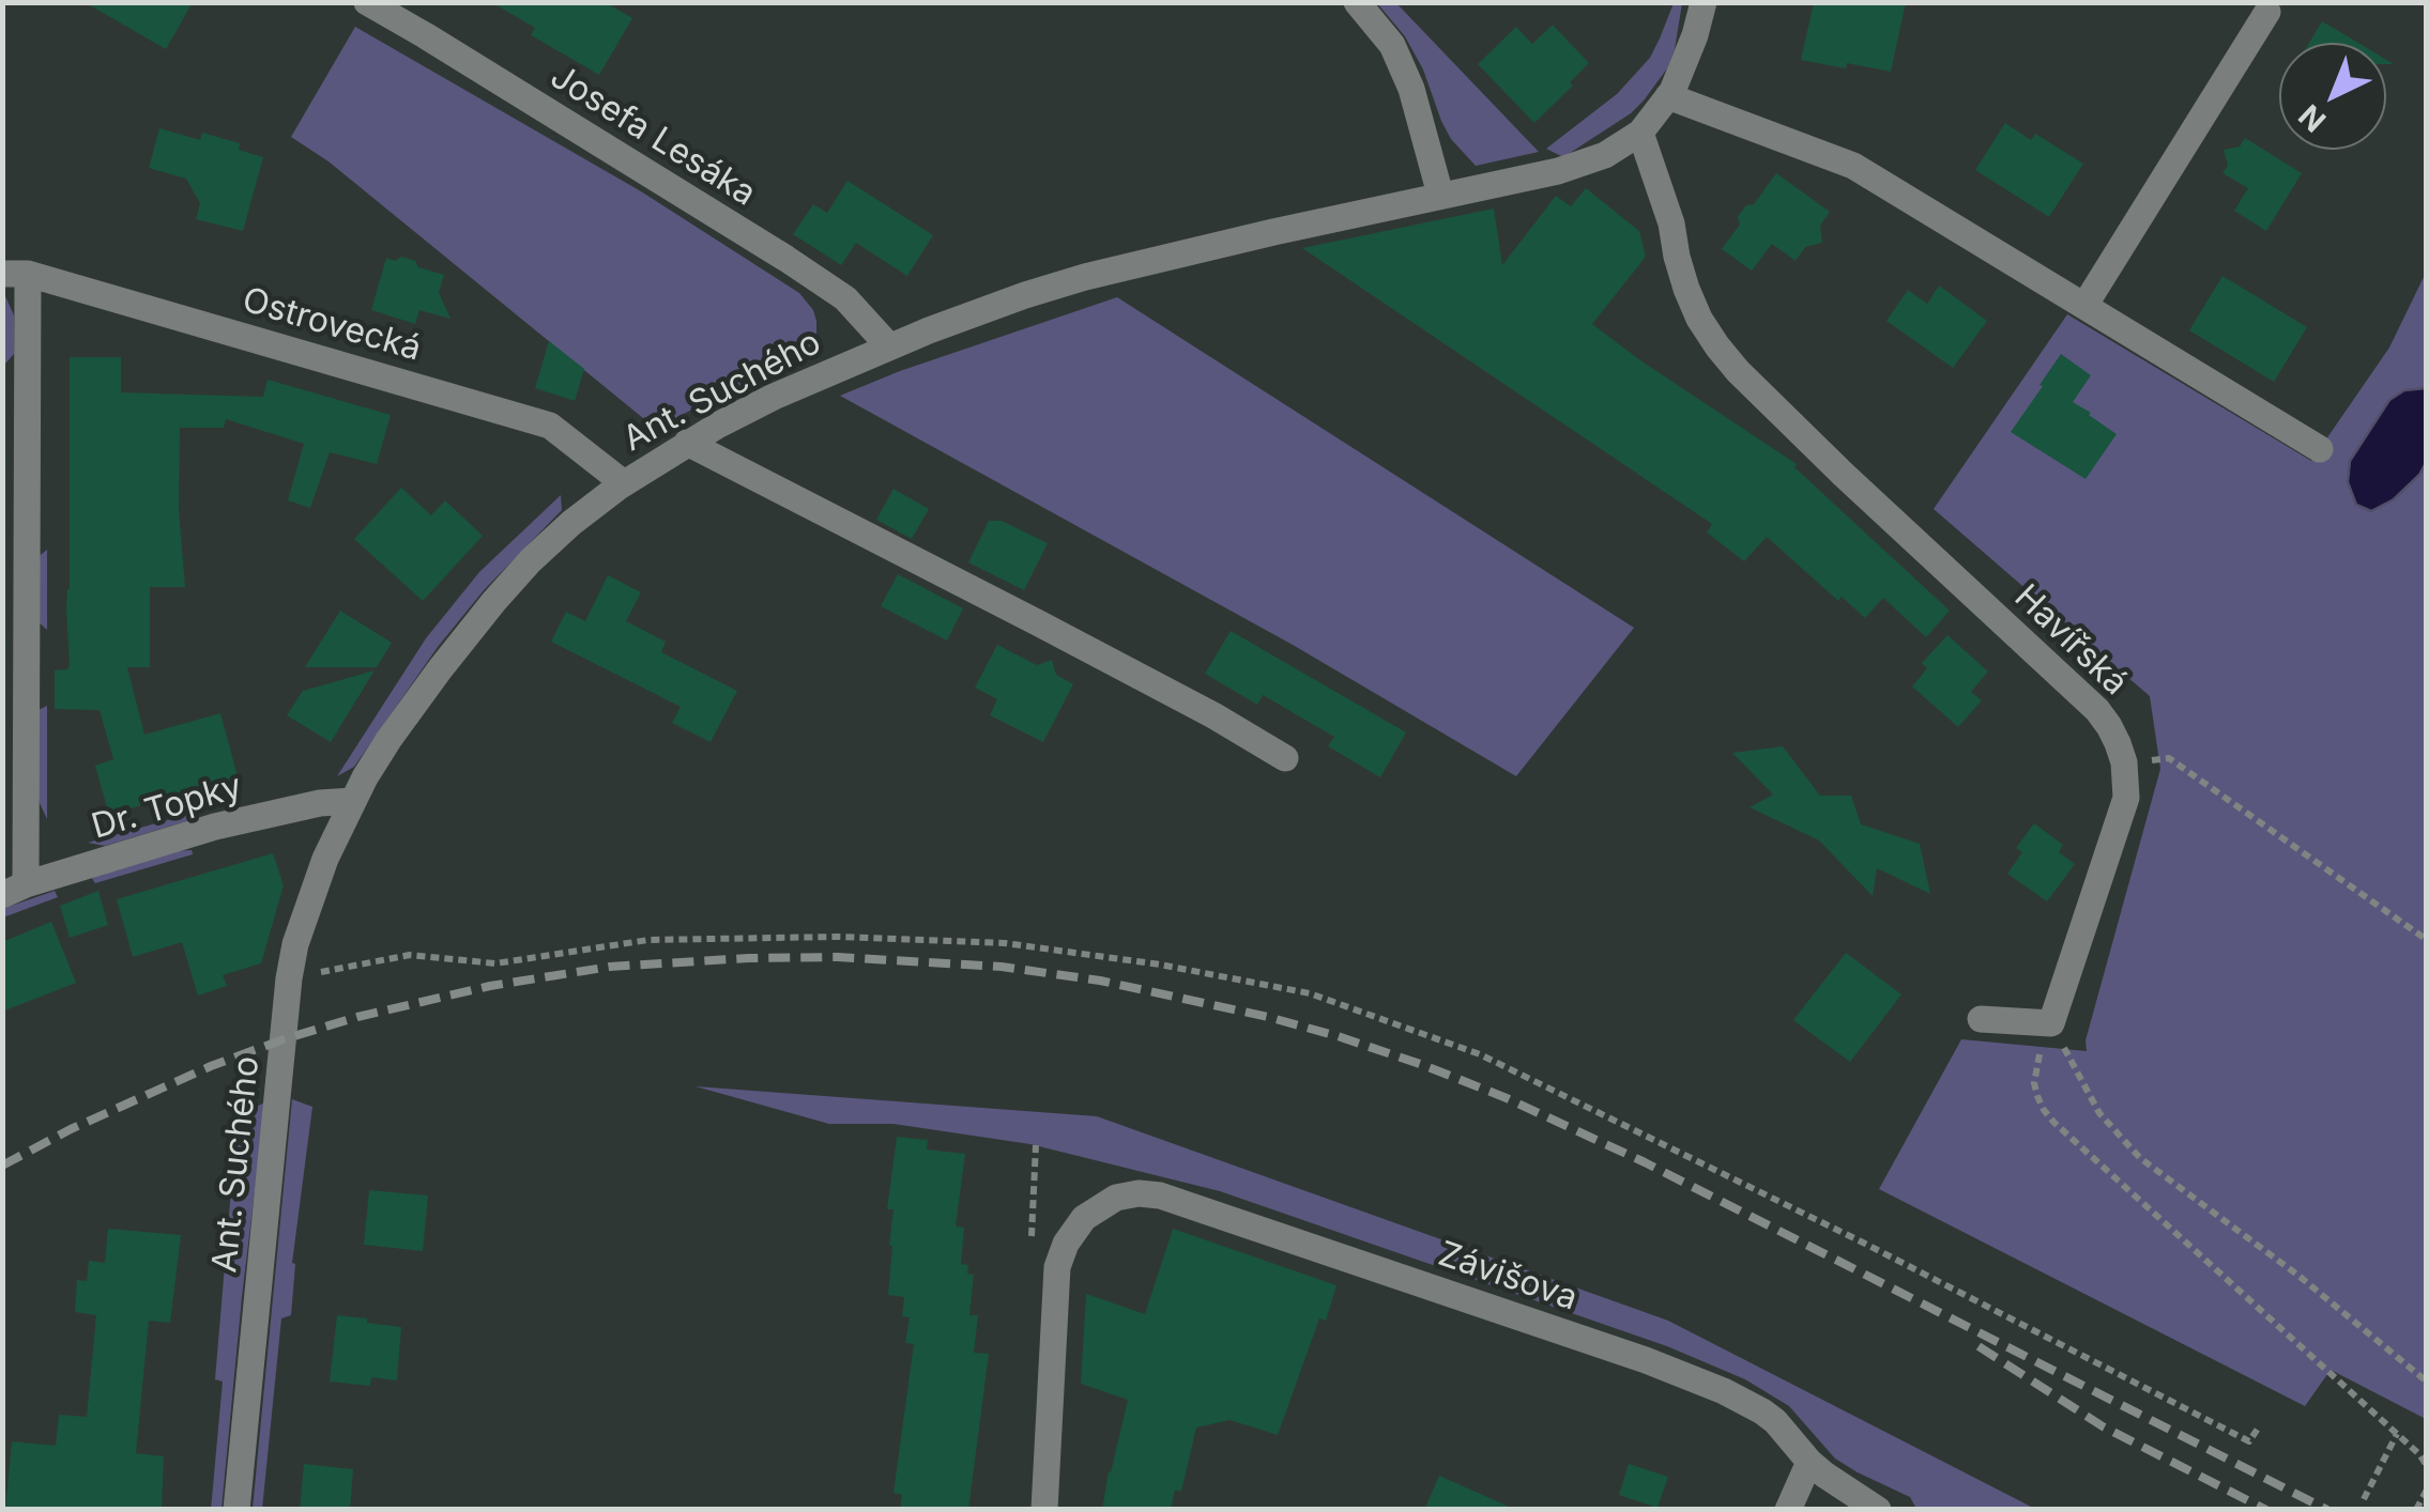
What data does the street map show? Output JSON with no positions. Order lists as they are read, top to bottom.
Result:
{
  "streets": {
    "street": [
      "Josefa Lesáka",
      "Ostrovecká",
      "Ant. Suchého",
      "Havířská",
      "Dr. Topky",
      "Závišova"
    ]
  },
  "crossings": [
    ["Josefa Lesáka", "Ant. Suchého"],
    ["Ostrovecká", "Ant. Suchého"],
    ["Ant. Suchého", "Havířská"],
    ["Ant. Suchého", "Dr. Topky"]
  ],
  "north": "bottom left"
}
